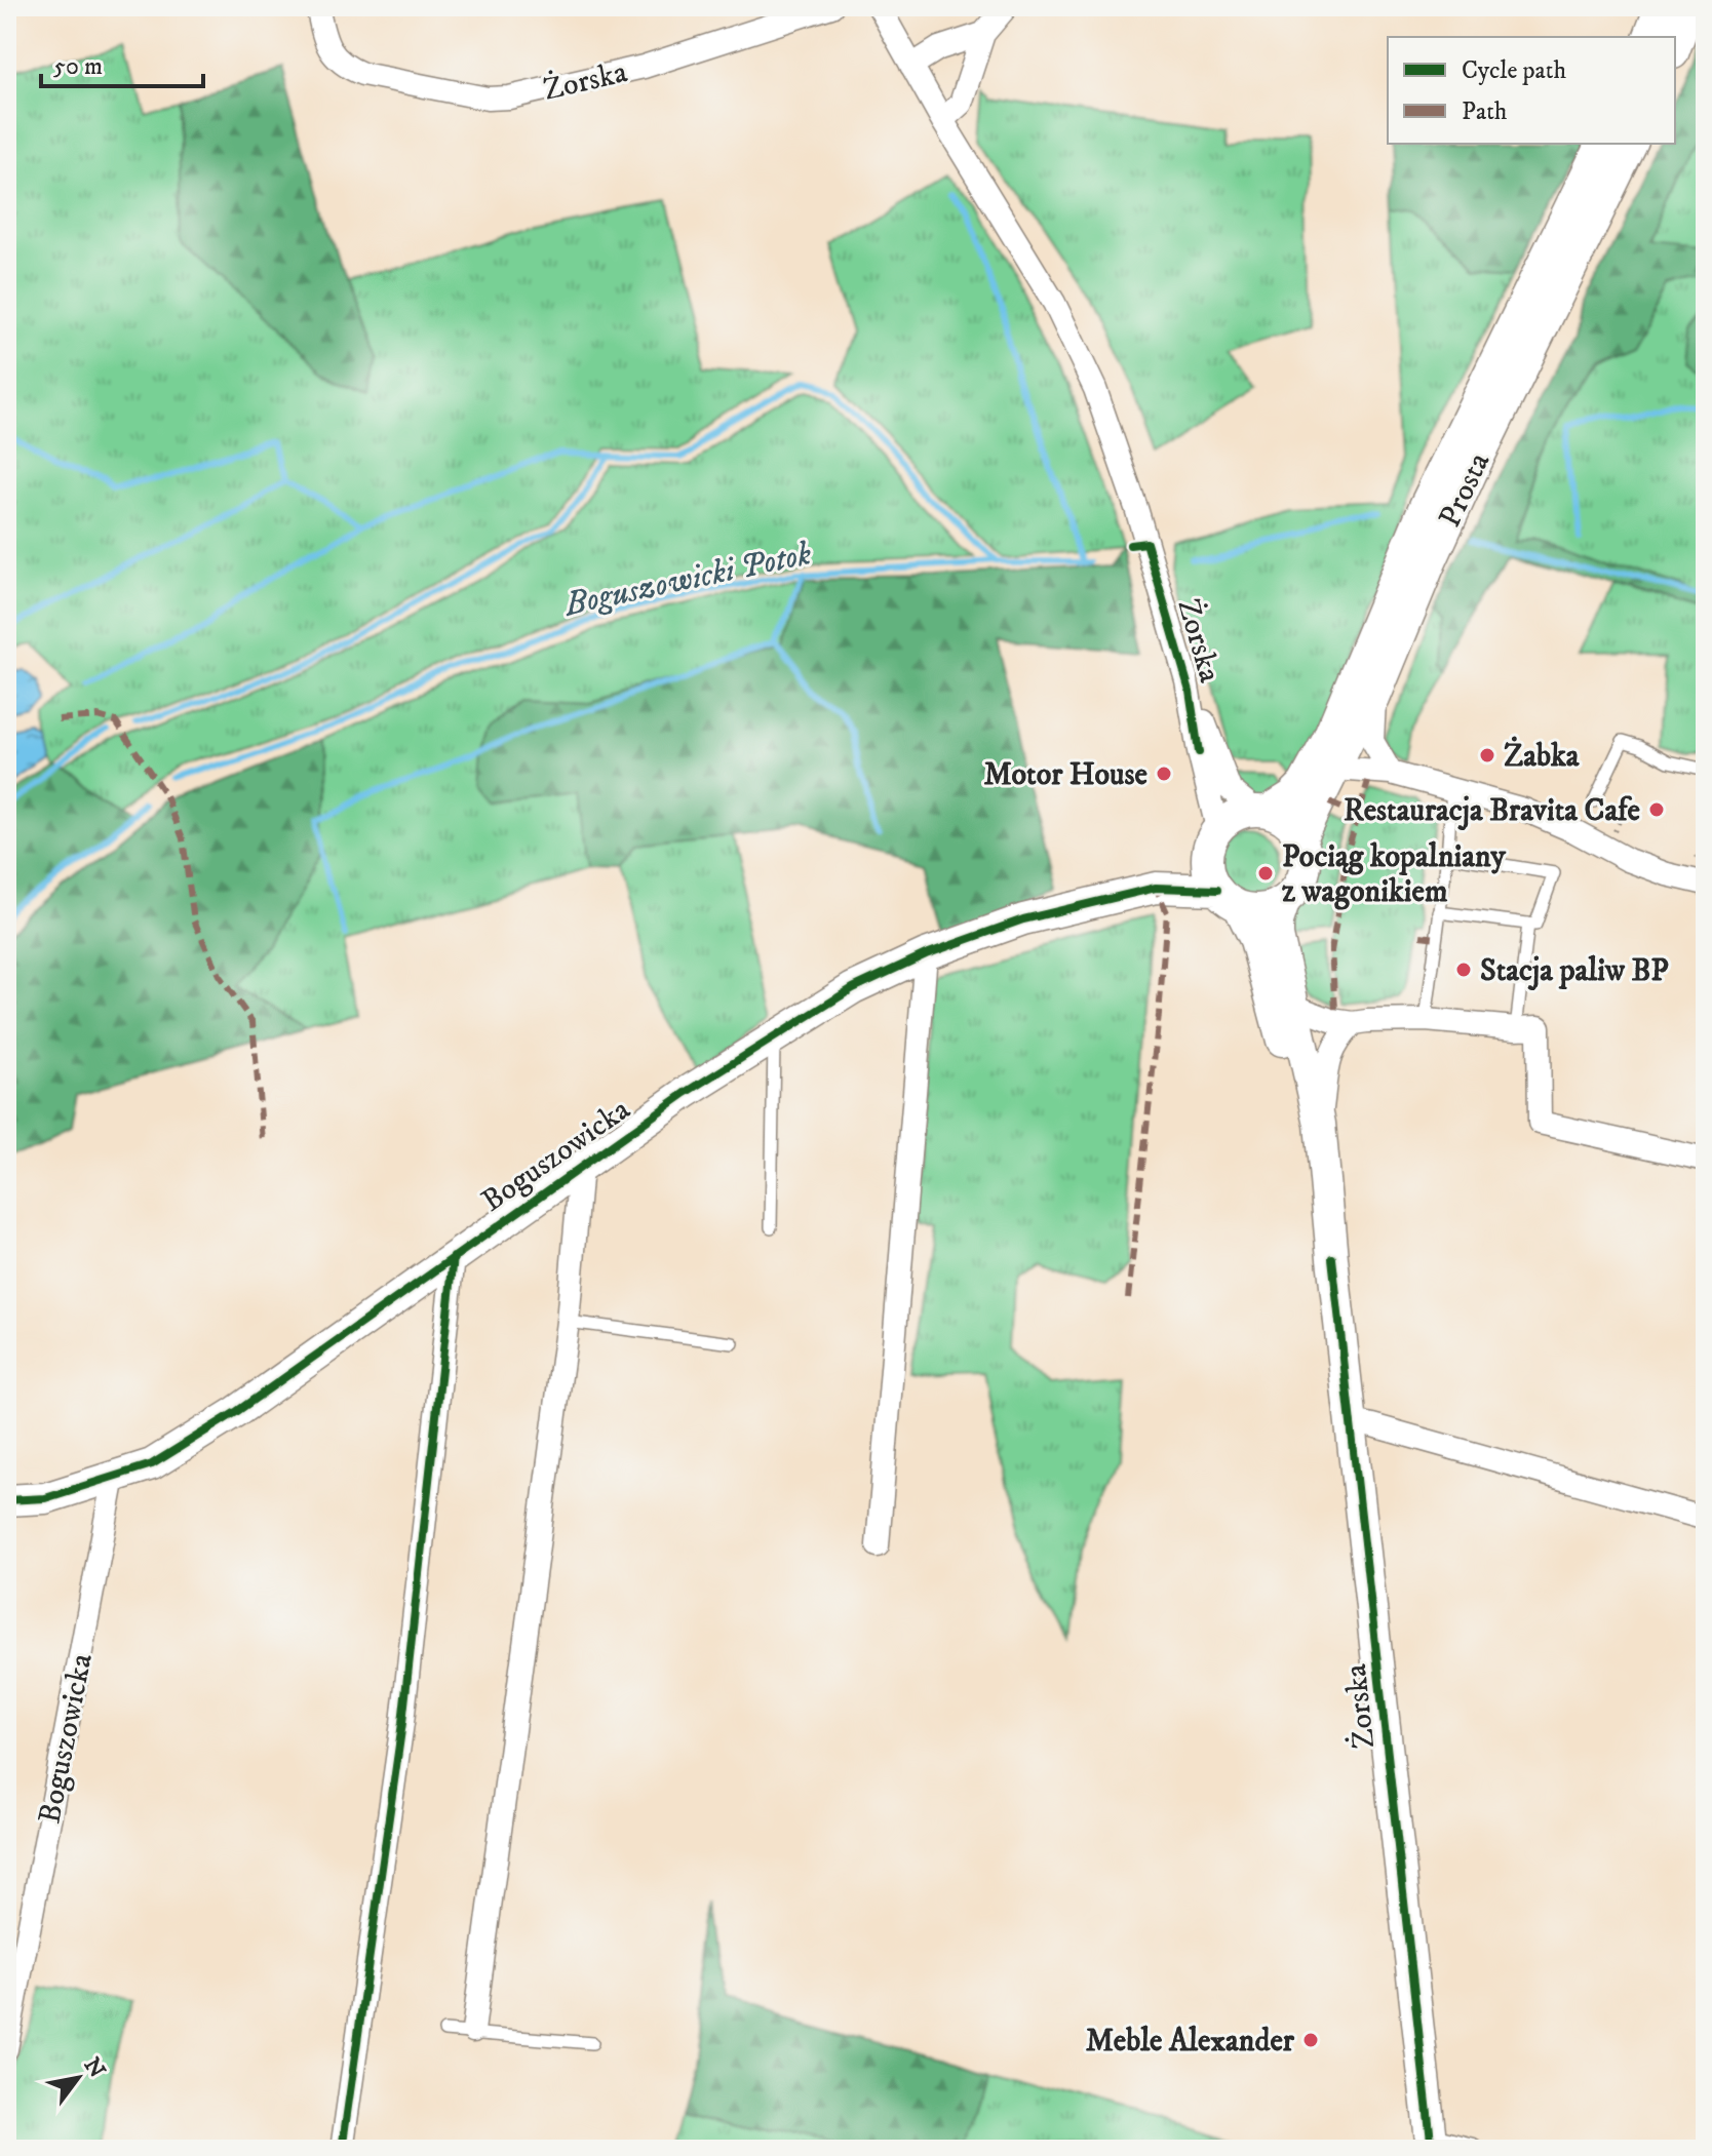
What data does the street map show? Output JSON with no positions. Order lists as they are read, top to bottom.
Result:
{
  "streets": {
    "main road": ["Żorska", "Prosta", "Boguszowicka"]
  },
  "crossings": [
    ["Żorska", "Prosta"],
    ["Żorska", "Boguszowicka"],
    ["Prosta", "Boguszowicka"]
  ],
  "water": ["Boguszowicki Potok"],
  "places": [
    "Żabka",
    "Motor House",
    "Restauracja Bravita Cafe",
    "Pociąg kopalniany z wagonikiem",
    "Stacja paliw BP",
    "Meble Alexander"
  ],
  "legend": ["Cycle path", "Path"],
  "scale_bar": "50 m",
  "north": "top right"
}
